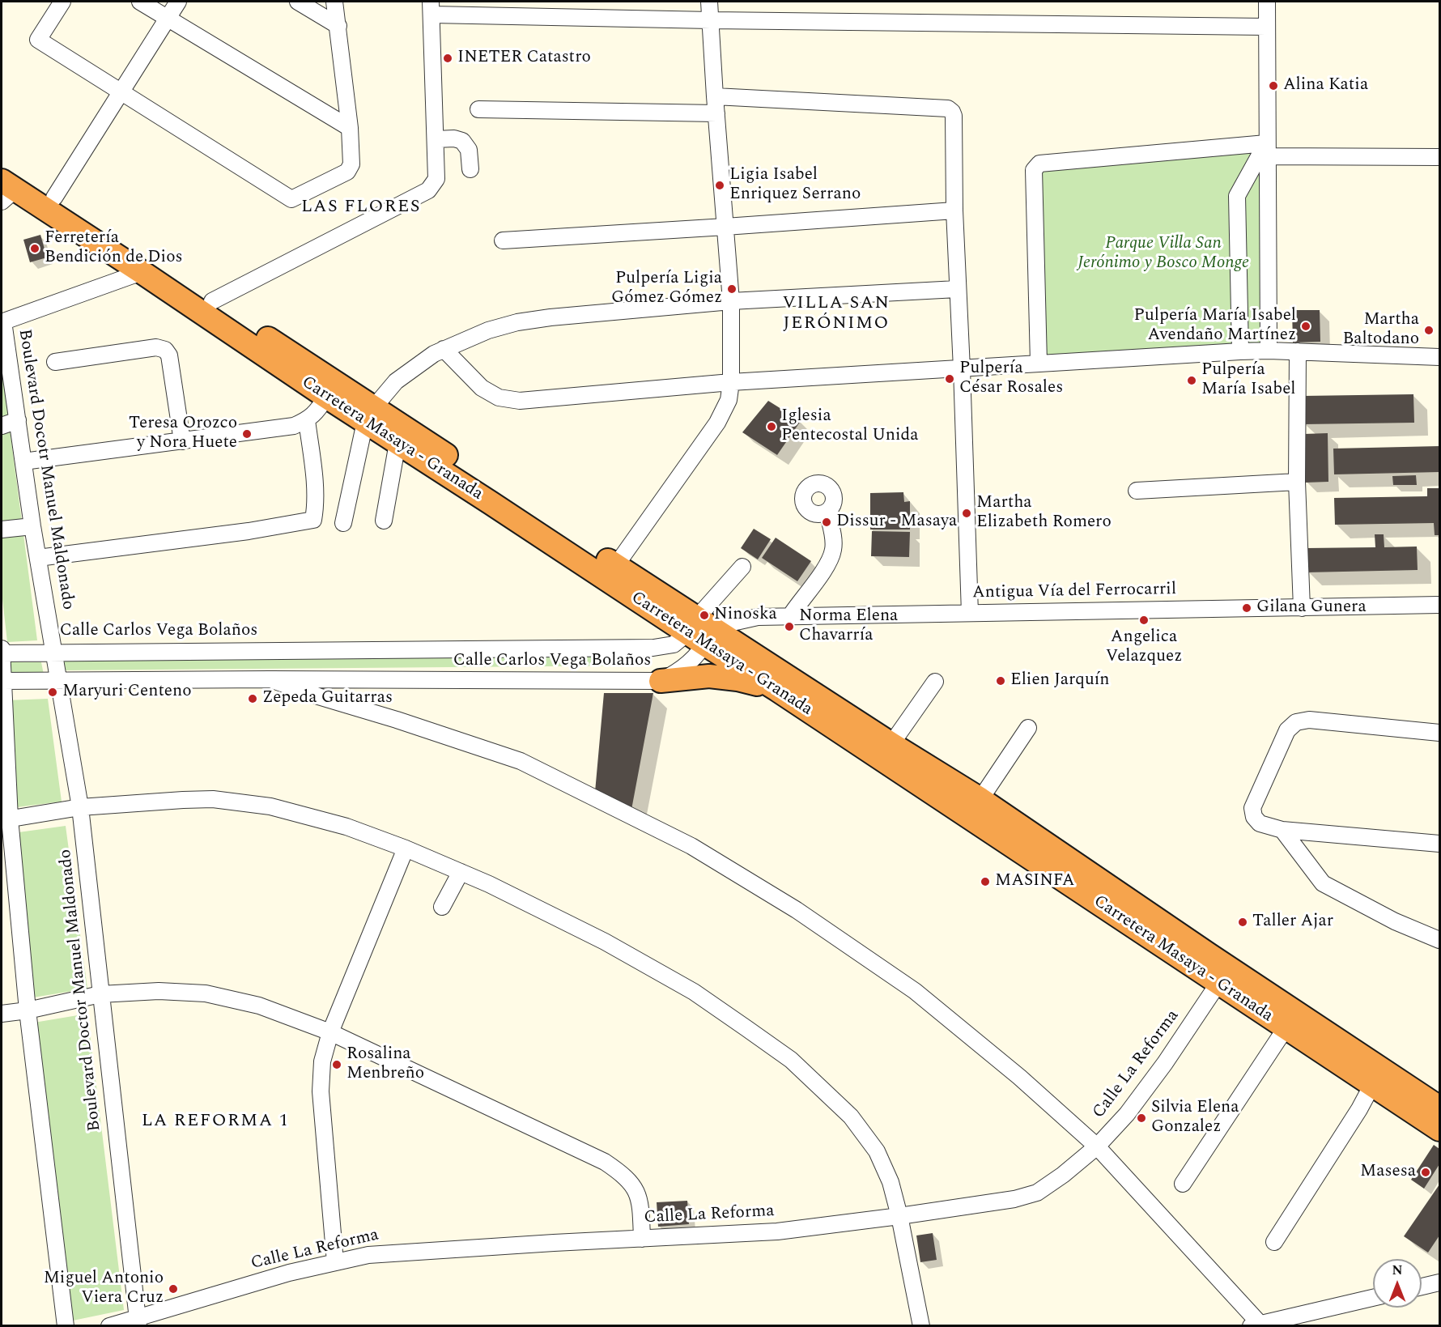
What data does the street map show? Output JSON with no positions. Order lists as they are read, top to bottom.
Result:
{
  "streets": {
    "highway": ["Carretera Masaya - Granada"],
    "street": [
      "Boulevard Docotr Manuel Maldonado",
      "Antigua Vía del Ferrocarril",
      "Calle Carlos Vega Bolaños",
      "Boulevard Doctor Manuel Maldonado",
      "Calle La Reforma"
    ]
  },
  "crossings": [
    ["Carretera Masaya - Granada", "Antigua Vía del Ferrocarril"],
    ["Carretera Masaya - Granada", "Calle Carlos Vega Bolaños"],
    ["Carretera Masaya - Granada", "Calle La Reforma"],
    ["Boulevard Docotr Manuel Maldonado", "Calle Carlos Vega Bolaños"],
    ["Boulevard Docotr Manuel Maldonado", "Boulevard Doctor Manuel Maldonado"],
    ["Antigua Vía del Ferrocarril", "Calle Carlos Vega Bolaños"],
    ["Calle Carlos Vega Bolaños", "Boulevard Doctor Manuel Maldonado"],
    ["Boulevard Doctor Manuel Maldonado", "Calle La Reforma"]
  ],
  "districts": ["LAS FLORES", "VILLA SAN JERÓNIMO", "LA REFORMA 1"],
  "parks": ["Parque Villa San Jerónimo y Bosco Monge"],
  "places": [
    "INETER Catastro",
    "Alina Katia",
    "Ligia Isabel Enriquez Serrano",
    "Ferretería Bendición de Dios",
    "Pulpería Ligia Gómez Gómez",
    "Pulpería María Isabel Avendaño Martínez",
    "Martha Baltodano",
    "Pulpería César Rosales",
    "Pulpería María Isabel",
    "Iglesia Pentecostal Unida",
    "Teresa Orozco y Nora Huete",
    "Martha Elizabeth Romero",
    "Dissur - Masaya",
    "Gilana Gunera",
    "Ninoska",
    "Angelica Velazquez",
    "Norma Elena Chavarría",
    "Elien Jarquín",
    "Maryuri Centeno",
    "Zepeda Guitarras",
    "MASINFA",
    "Taller Ajar",
    "Rosalina Menbreño",
    "Silvia Elena Gonzalez",
    "Masesa",
    "Miguel Antonio Viera Cruz"
  ],
  "north": "top"
}
